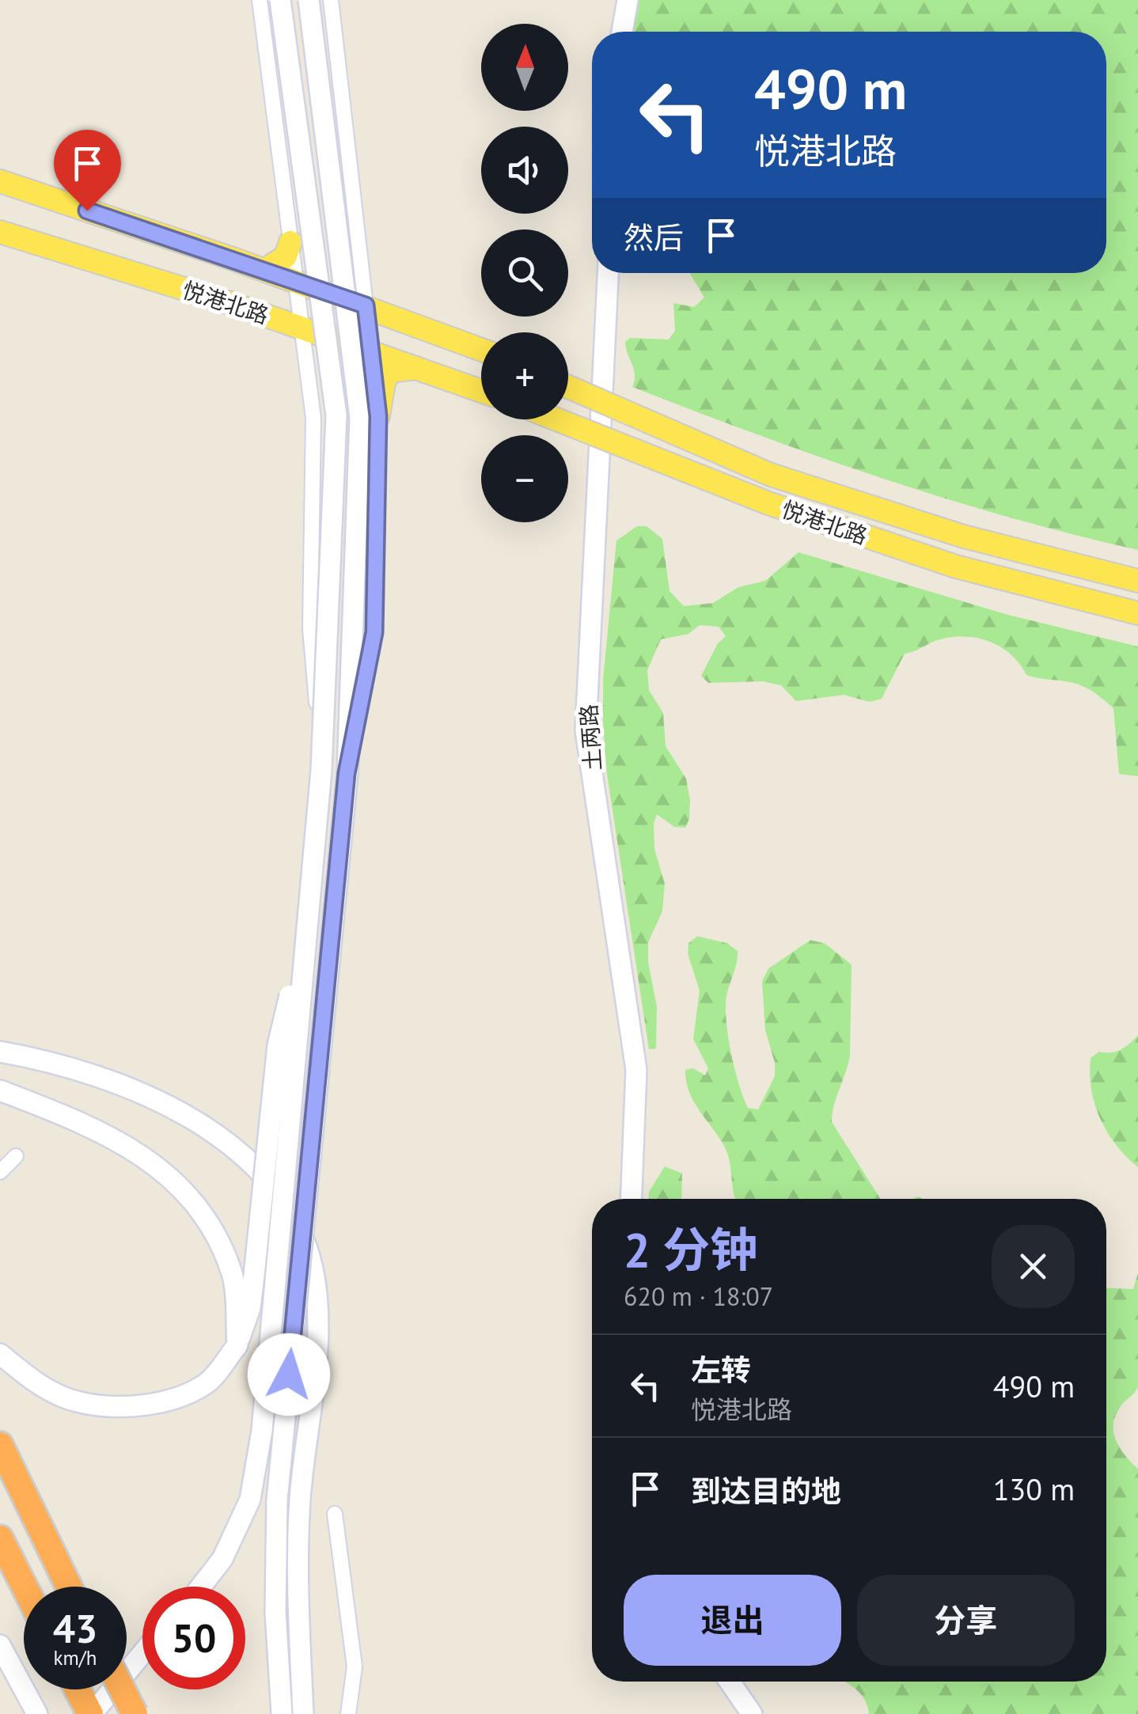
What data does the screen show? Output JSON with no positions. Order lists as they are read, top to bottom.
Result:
{
  "streets": {
    "main road": ["悦港北路", "土两路"]
  },
  "north": "top",
  "page": {
    "map_buttons": ["+", "−"],
    "turn": ["490 m", "悦港北路"],
    "then": "然后",
    "heading": ["2 分钟", "620 m · 18:07"],
    "list": [
      {
        "name": "左转",
        "note": "悦港北路",
        "value": "490 m"
      },
      {
        "name": "到达目的地",
        "value": "130 m"
      }
    ],
    "buttons": ["退出", "分享"],
    "speed": "43 km/h",
    "limit": "50"
  }
}
